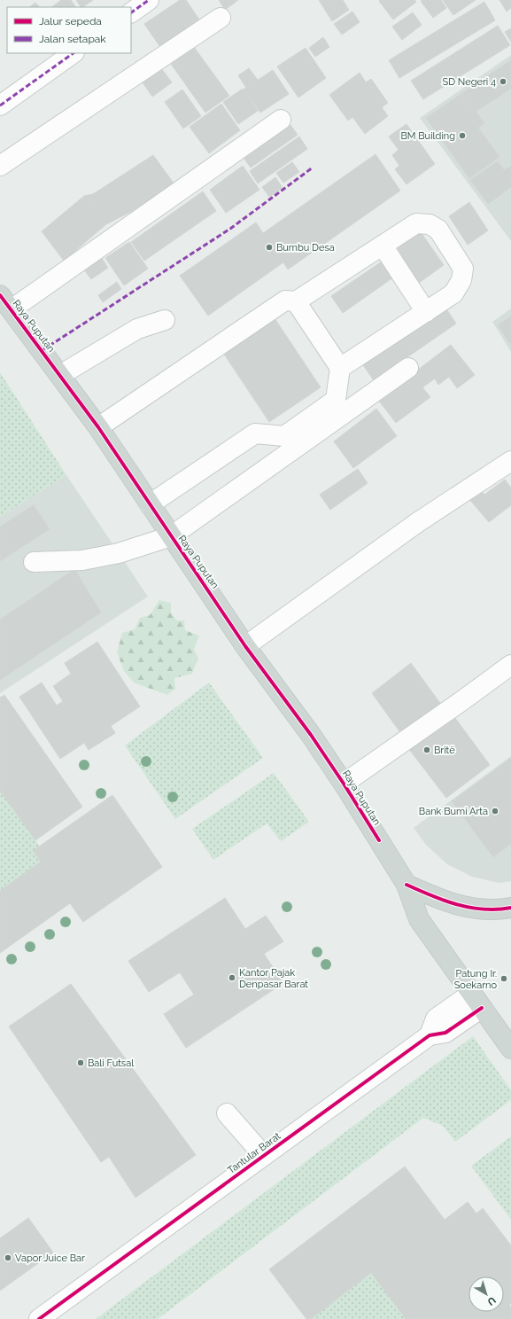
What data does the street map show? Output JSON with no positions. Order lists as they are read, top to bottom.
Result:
{
  "streets": {
    "main road": ["Raya Puputan"],
    "street": ["Tantular Barat"]
  },
  "crossings": [
    ["Raya Puputan", "Tantular Barat"]
  ],
  "places": [
    "SD Negeri 4",
    "BM Building",
    "Bumbu Desa",
    "Britë",
    "Bank Bumi Arta",
    "Kantor Pajak Denpasar Barat",
    "Patung Ir. Soekarno",
    "Bali Futsal",
    "Vapor Juice Bar"
  ],
  "legend": ["Jalur sepeda", "Jalan setapak"],
  "north": "bottom right"
}
